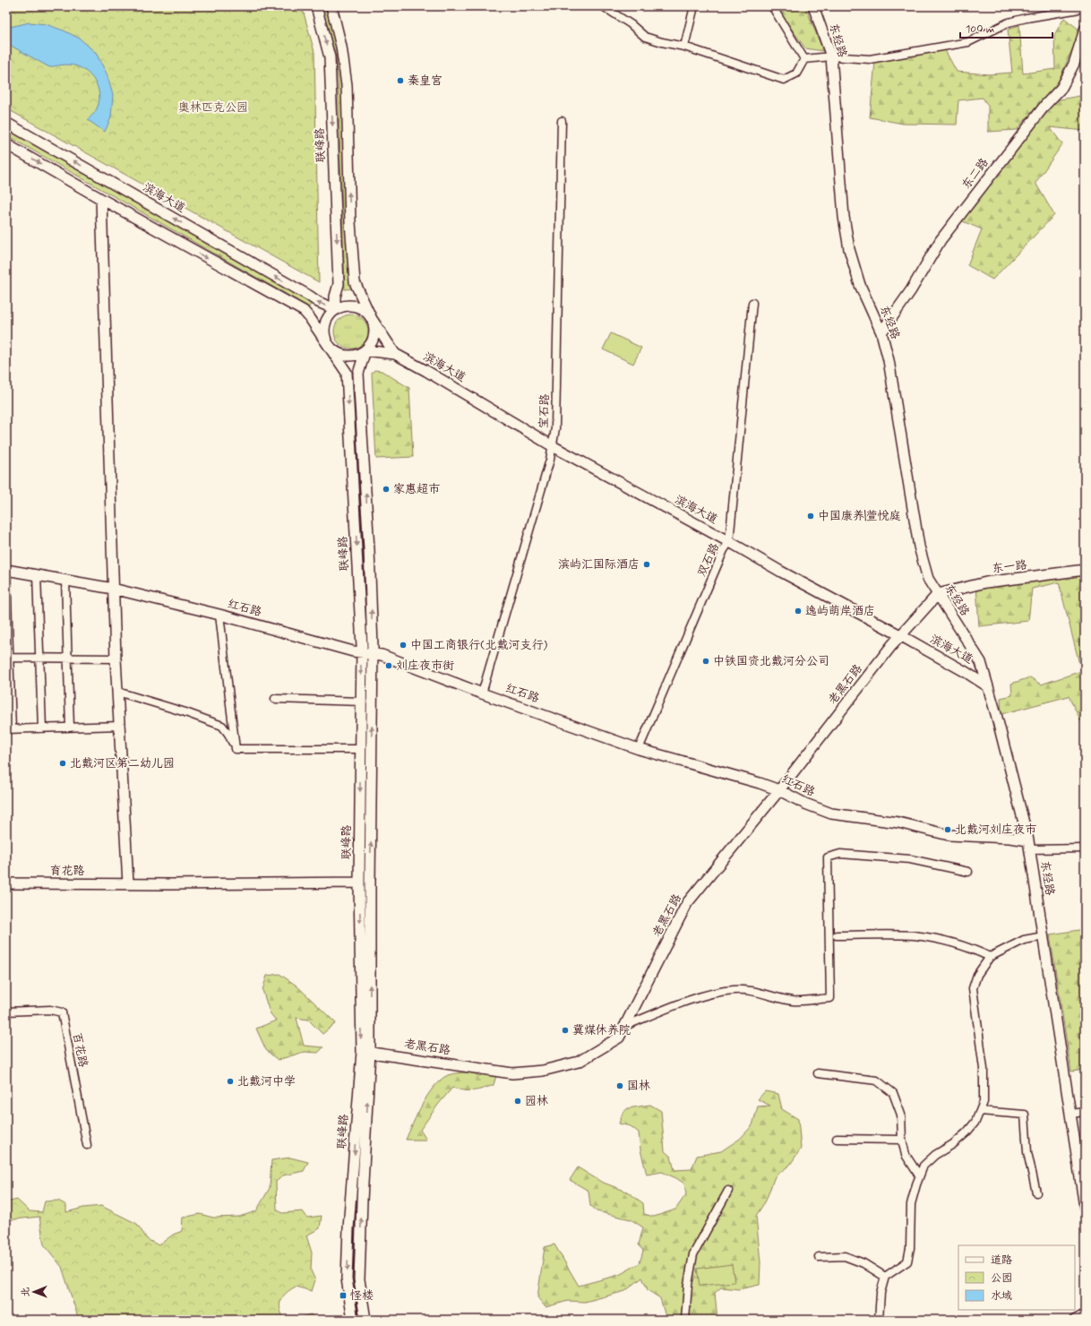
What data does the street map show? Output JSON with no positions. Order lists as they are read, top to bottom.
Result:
{
  "streets": {
    "main road": [
      "东经路",
      "联峰路",
      "东二路",
      "滨海大道",
      "东一路",
      "红石路",
      "老黑石路",
      "育花路"
    ],
    "street": ["宝石路", "双石路", "百花路"]
  },
  "crossings": [
    ["东经路", "东二路"],
    ["东经路", "滨海大道"],
    ["东经路", "东一路"],
    ["东经路", "红石路"],
    ["东经路", "老黑石路"],
    ["联峰路", "滨海大道"],
    ["联峰路", "红石路"],
    ["联峰路", "老黑石路"],
    ["联峰路", "育花路"],
    ["滨海大道", "宝石路"],
    ["滨海大道", "双石路"],
    ["滨海大道", "老黑石路"],
    ["宝石路", "红石路"],
    ["双石路", "红石路"],
    ["东一路", "老黑石路"],
    ["红石路", "老黑石路"]
  ],
  "parks": ["奥林匹克公园"],
  "places": {
    "other": [
      "秦皇宫",
      "家惠超市",
      "中国康养|萱悦庭",
      "滨屿汇国际酒店",
      "逸屿萌岸酒店",
      "中国工商银行(北戴河支行)",
      "中铁国资北戴河分公司",
      "刘庄夜市街",
      "北戴河区第二幼儿园",
      "北戴河刘庄夜市",
      "冀煤休养院",
      "北戴河中学",
      "国林",
      "园林"
    ],
    "transit": ["怪楼"]
  },
  "legend": ["道路", "公园", "水域"],
  "scale_bar": "100 m",
  "north": "left"
}
